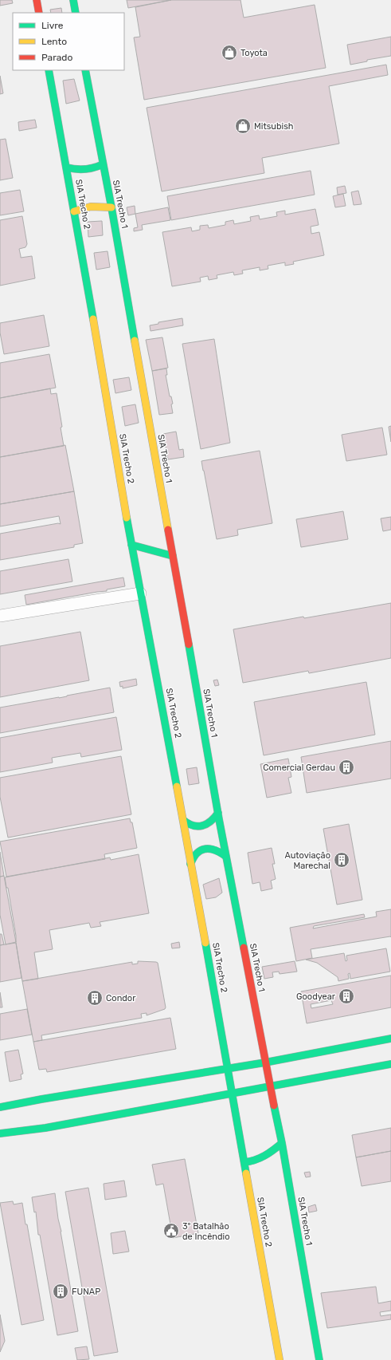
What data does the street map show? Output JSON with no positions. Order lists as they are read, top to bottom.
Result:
{
  "streets": {
    "main road": ["SIA Trecho 2", "SIA Trecho 1"]
  },
  "places": {
    "shop": ["Toyota", "Mitsubish"],
    "building": [
      "Comercial Gerdau",
      "Autoviação Marechal",
      "Goodyear",
      "Condor",
      "FUNAP"
    ],
    "public building": ["3º Batalhão de Incêndio"]
  },
  "legend": ["Livre", "Lento", "Parado"]
}
